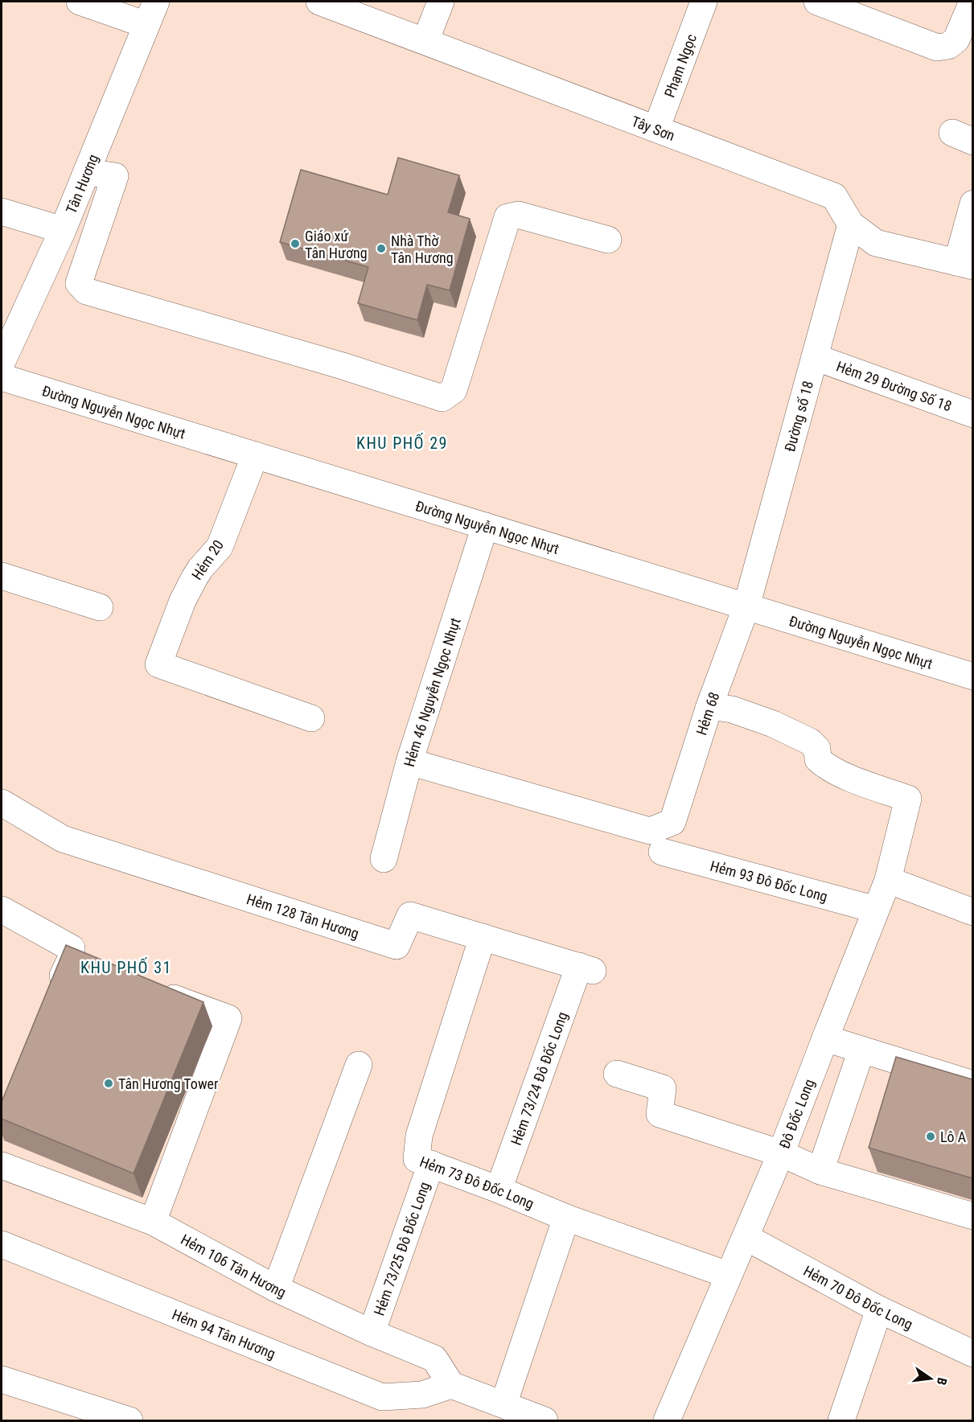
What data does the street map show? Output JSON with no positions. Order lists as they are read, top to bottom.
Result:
{
  "streets": {
    "street": [
      "Phạm Ngọc",
      "Tây Sơn",
      "Tân Hương",
      "Hẻm 29 Đường Số 18",
      "Đường Nguyễn Ngọc Nhựt",
      "Đường số 18",
      "Hẻm 20",
      "Hẻm 46 Nguyễn Ngọc Nhựt",
      "Hẻm 68",
      "Hẻm 93 Đô Đốc Long",
      "Hẻm 128 Tân Hương",
      "Hẻm 73/24 Đô Đốc Long",
      "Đô Đốc Long",
      "Hẻm 73 Đô Đốc Long",
      "Hẻm 73/25 Đô Đốc Long",
      "Hẻm 106 Tân Hương",
      "Hẻm 70 Đô Đốc Long",
      "Hẻm 94 Tân Hương"
    ]
  },
  "crossings": [
    ["Phạm Ngọc", "Tây Sơn"],
    ["Tây Sơn", "Đường số 18"],
    ["Hẻm 29 Đường Số 18", "Đường số 18"],
    ["Đường Nguyễn Ngọc Nhựt", "Đường số 18"],
    ["Đường Nguyễn Ngọc Nhựt", "Hẻm 20"],
    ["Đường Nguyễn Ngọc Nhựt", "Hẻm 46 Nguyễn Ngọc Nhựt"],
    ["Đường Nguyễn Ngọc Nhựt", "Hẻm 68"],
    ["Đường số 18", "Hẻm 68"],
    ["Hẻm 46 Nguyễn Ngọc Nhựt", "Hẻm 93 Đô Đốc Long"],
    ["Hẻm 68", "Hẻm 93 Đô Đốc Long"],
    ["Hẻm 68", "Đô Đốc Long"],
    ["Hẻm 93 Đô Đốc Long", "Đô Đốc Long"],
    ["Hẻm 128 Tân Hương", "Hẻm 73/24 Đô Đốc Long"],
    ["Hẻm 128 Tân Hương", "Hẻm 73 Đô Đốc Long"],
    ["Hẻm 73/24 Đô Đốc Long", "Hẻm 73 Đô Đốc Long"],
    ["Đô Đốc Long", "Hẻm 73 Đô Đốc Long"],
    ["Đô Đốc Long", "Hẻm 70 Đô Đốc Long"],
    ["Hẻm 73 Đô Đốc Long", "Hẻm 73/25 Đô Đốc Long"],
    ["Hẻm 73/25 Đô Đốc Long", "Hẻm 106 Tân Hương"],
    ["Hẻm 106 Tân Hương", "Hẻm 94 Tân Hương"]
  ],
  "districts": ["KHU PHỐ 29", "KHU PHỐ 31"],
  "places": [
    "Giáo xứ Tân Hương",
    "Nhà Thờ Tân Hương",
    "Tân Hương Tower",
    "Lô A"
  ],
  "north": "right"
}
